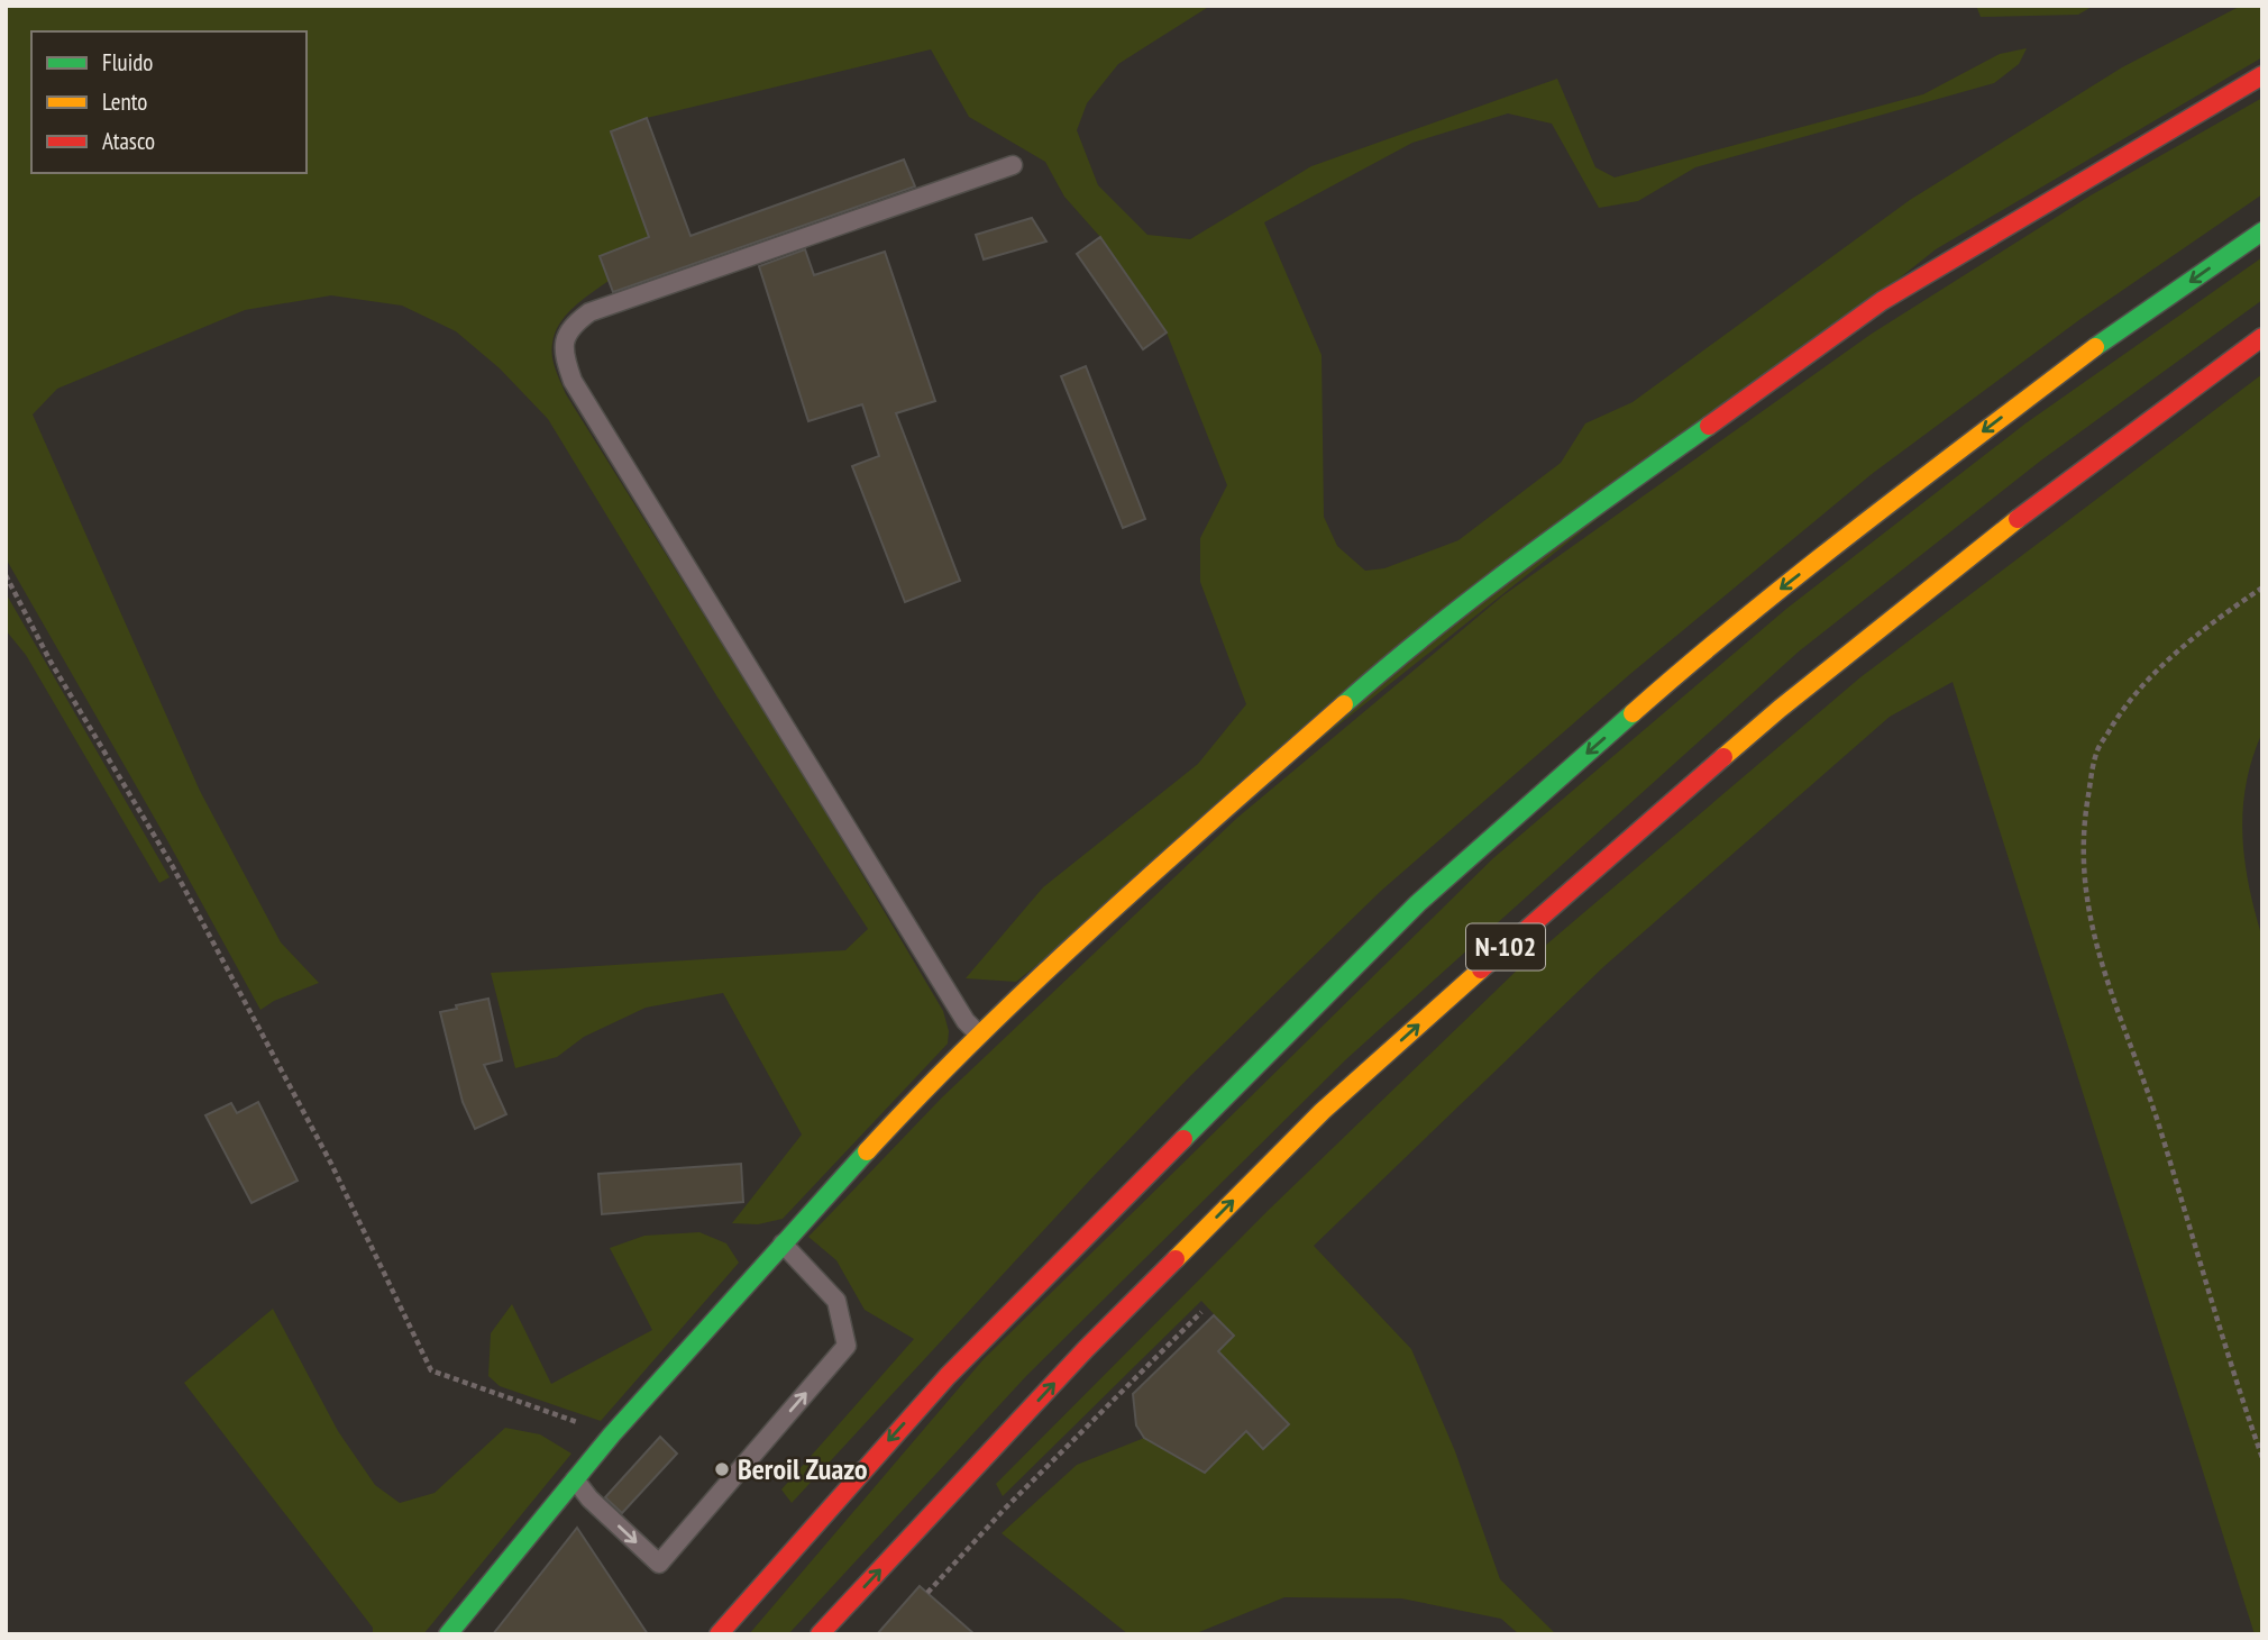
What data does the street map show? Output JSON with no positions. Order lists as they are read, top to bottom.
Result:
{
  "streets": {
    "main road": ["N-102"]
  },
  "places": ["Beroil Zuazo"],
  "legend": ["Fluido", "Lento", "Atasco"]
}
